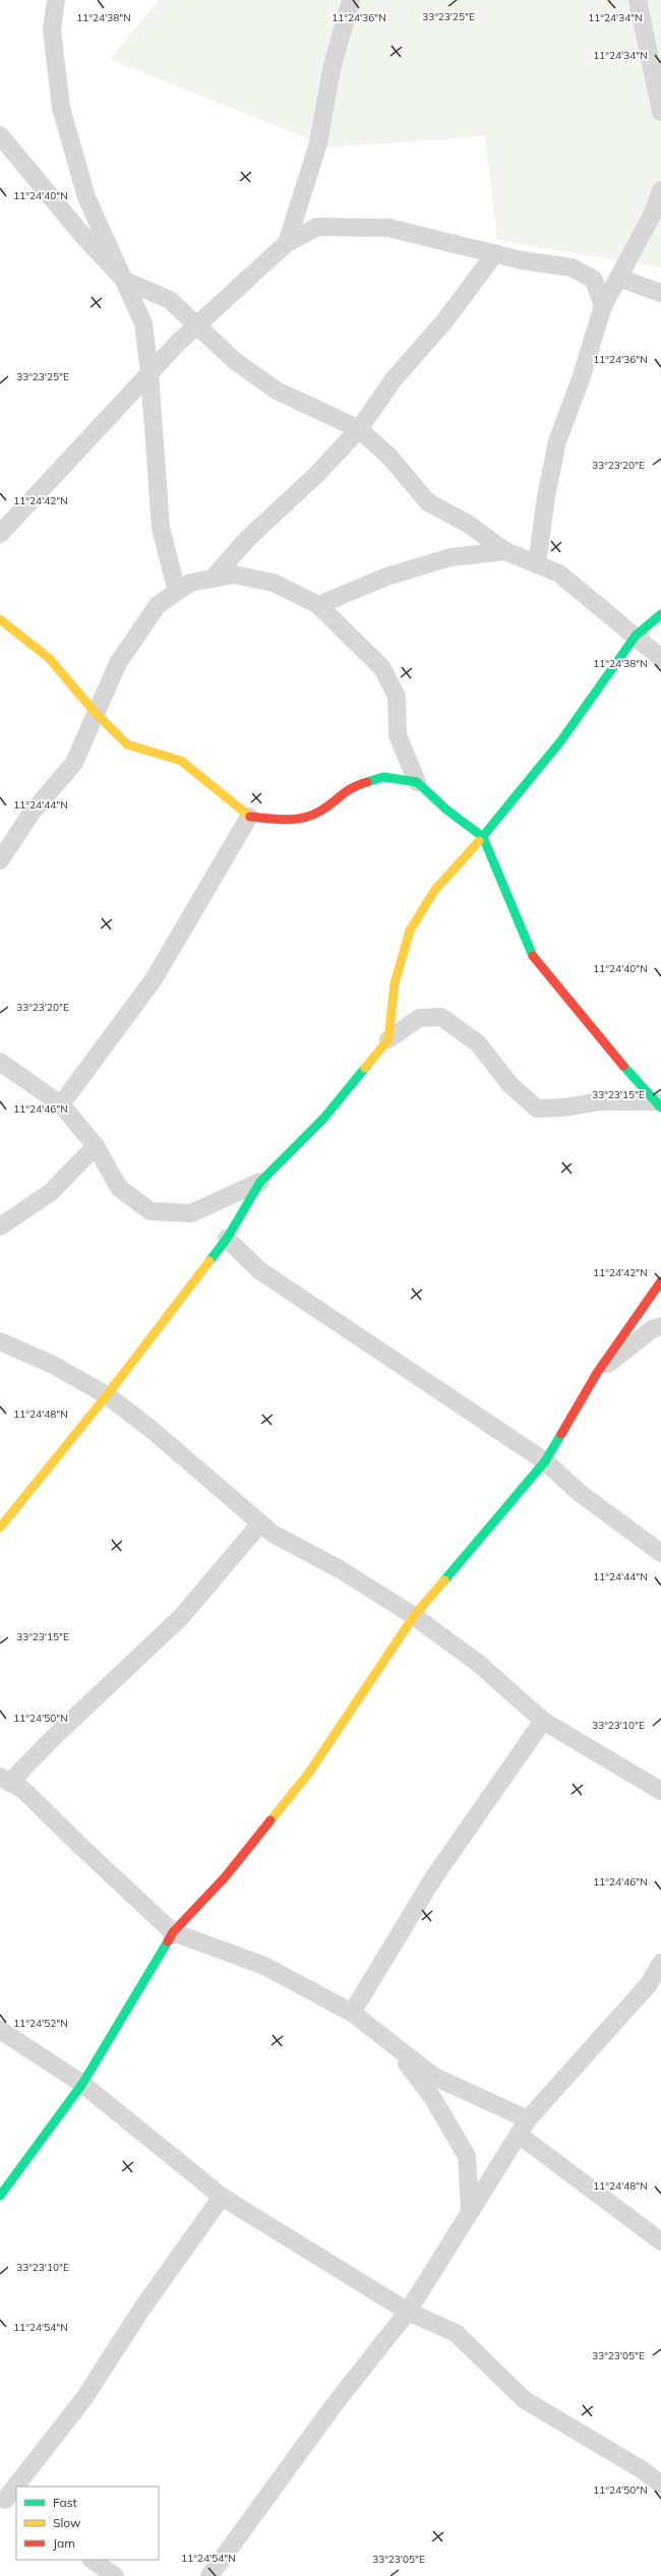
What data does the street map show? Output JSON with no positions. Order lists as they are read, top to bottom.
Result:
{
  "legend": ["Fast", "Slow", "Jam"],
  "coordinates": [
    "33°23'25\"E",
    "11°24'38\"N",
    "11°24'36\"N",
    "11°24'34\"N",
    "11°24'40\"N",
    "33°23'20\"E",
    "11°24'42\"N",
    "11°24'44\"N",
    "33°23'15\"E",
    "11°24'46\"N",
    "11°24'48\"N",
    "11°24'50\"N",
    "33°23'10\"E",
    "11°24'52\"N",
    "11°24'54\"N",
    "33°23'05\"E"
  ]
}
